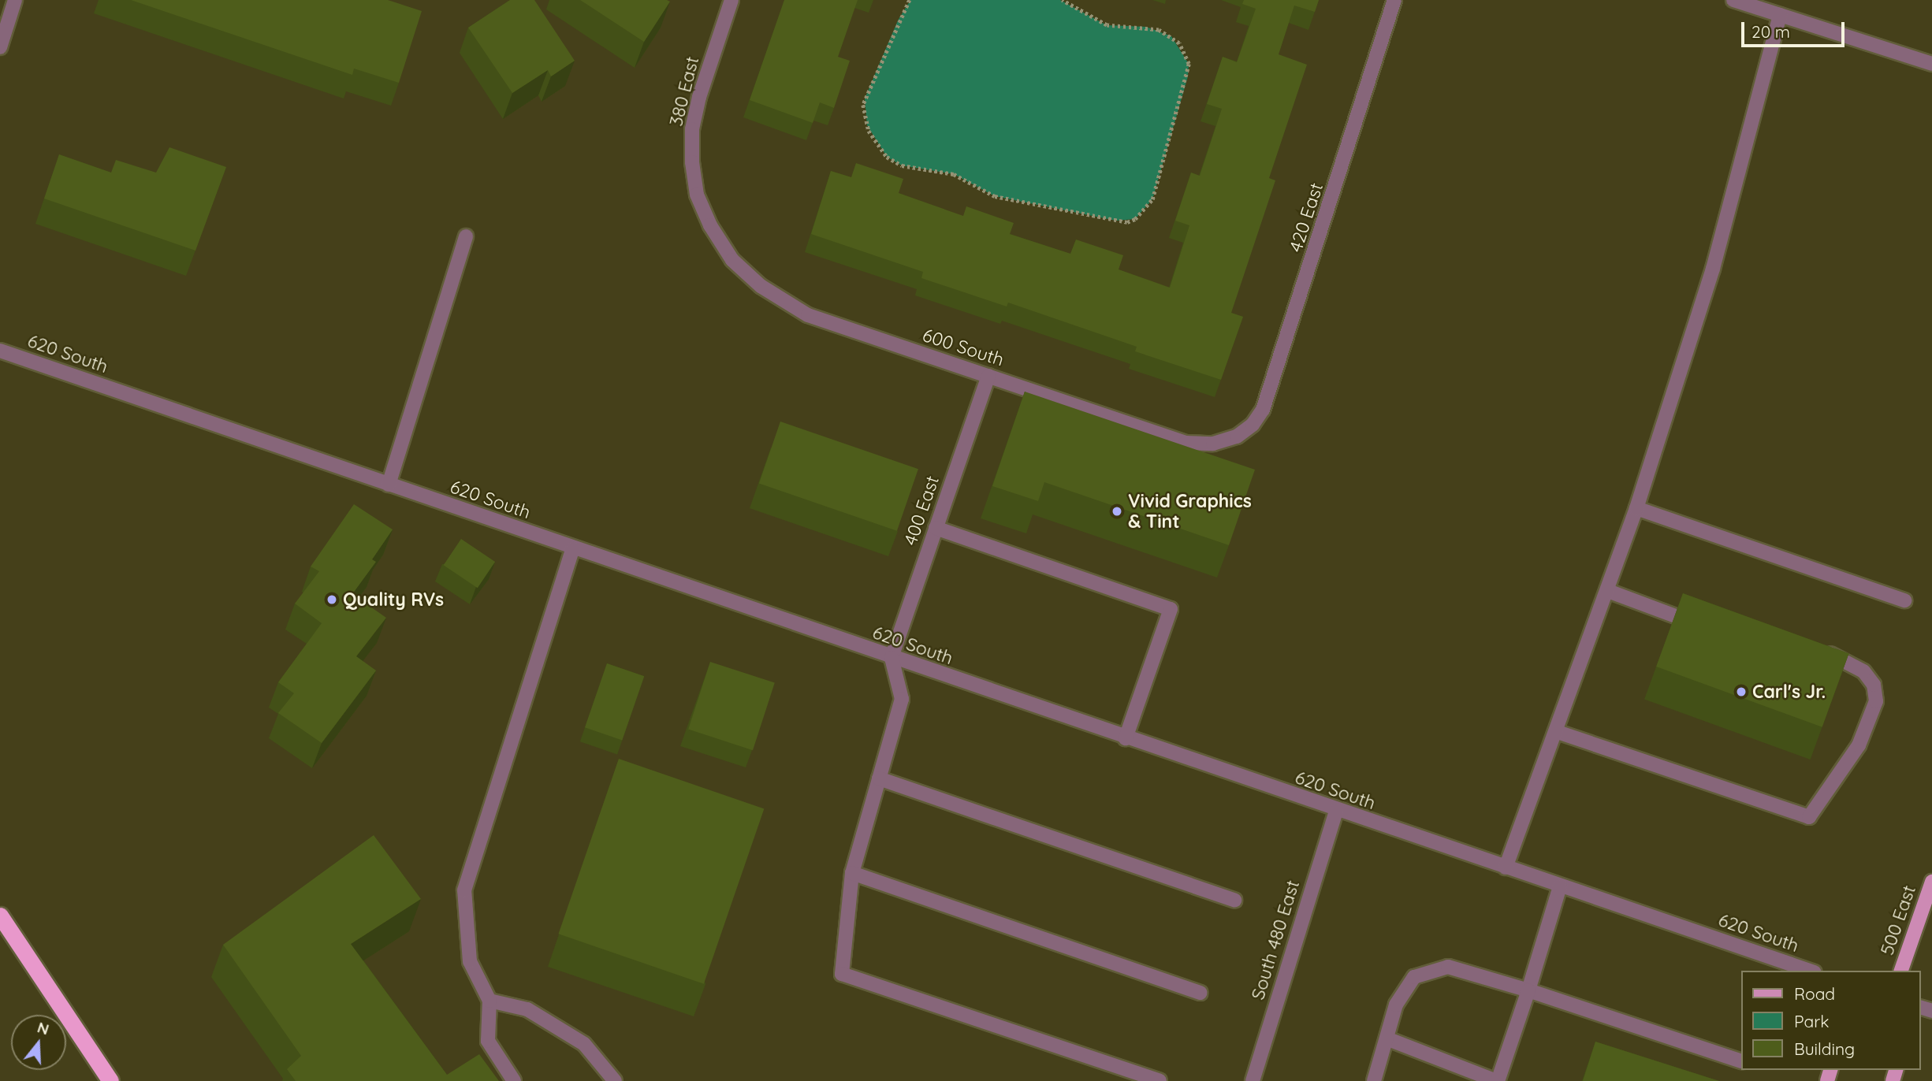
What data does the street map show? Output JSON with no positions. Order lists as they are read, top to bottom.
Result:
{
  "streets": {
    "main road": ["500 East"],
    "street": [
      "380 East",
      "420 East",
      "600 South",
      "620 South",
      "400 East",
      "South 480 East"
    ]
  },
  "crossings": [
    ["380 East", "600 South"],
    ["420 East", "600 South"],
    ["600 South", "400 East"],
    ["620 South", "400 East"],
    ["620 South", "South 480 East"]
  ],
  "places": ["Vivid Graphics & Tint", "Quality RVs", "Carl's Jr."],
  "legend": ["Road", "Park", "Building"],
  "scale_bar": "20 m",
  "north": "top"
}
